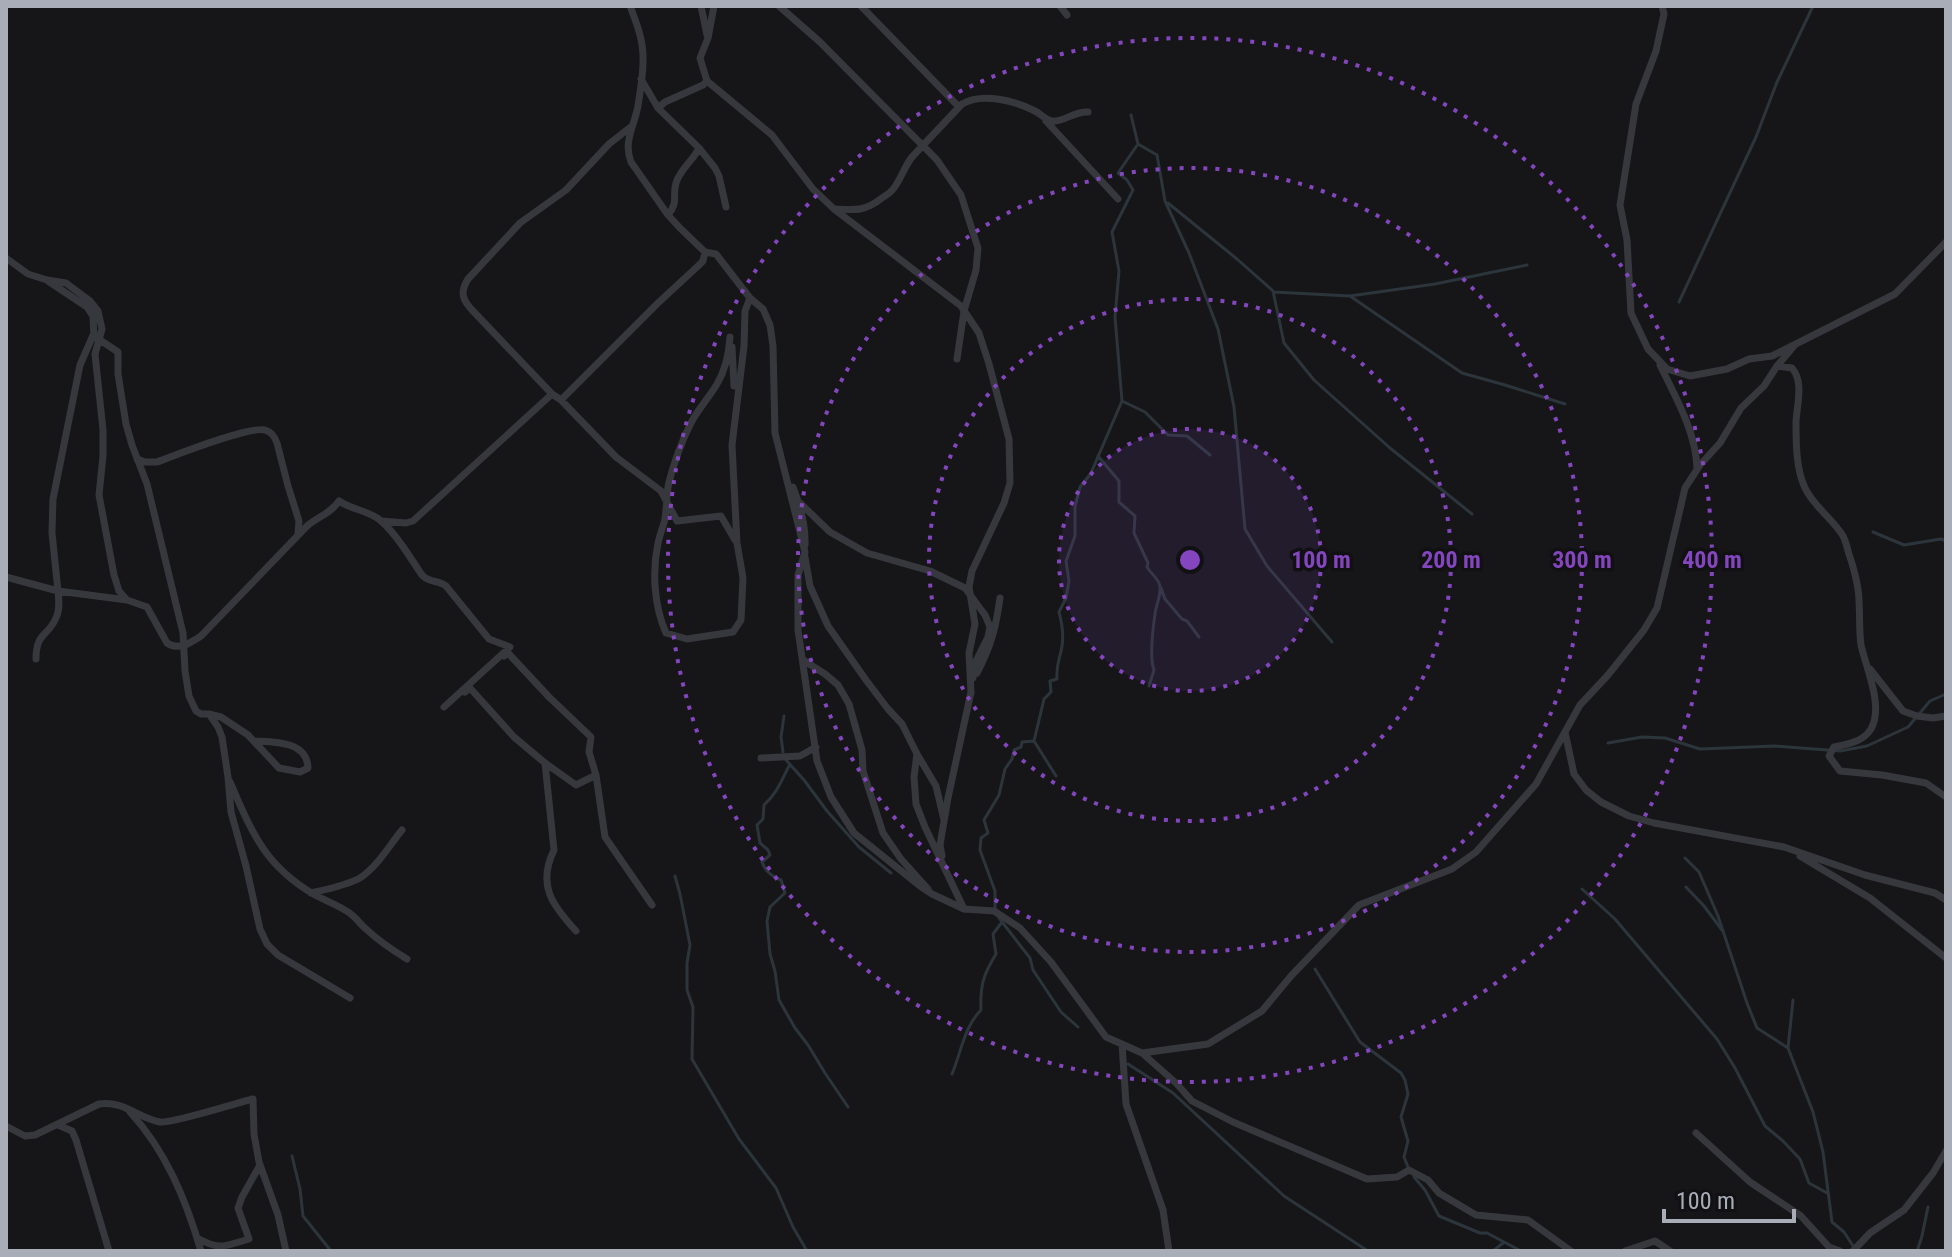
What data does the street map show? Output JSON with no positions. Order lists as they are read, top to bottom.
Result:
{
  "scale_bar": "100 m",
  "rings": [
    "100 m",
    "200 m",
    "300 m",
    "400 m"
  ]
}
